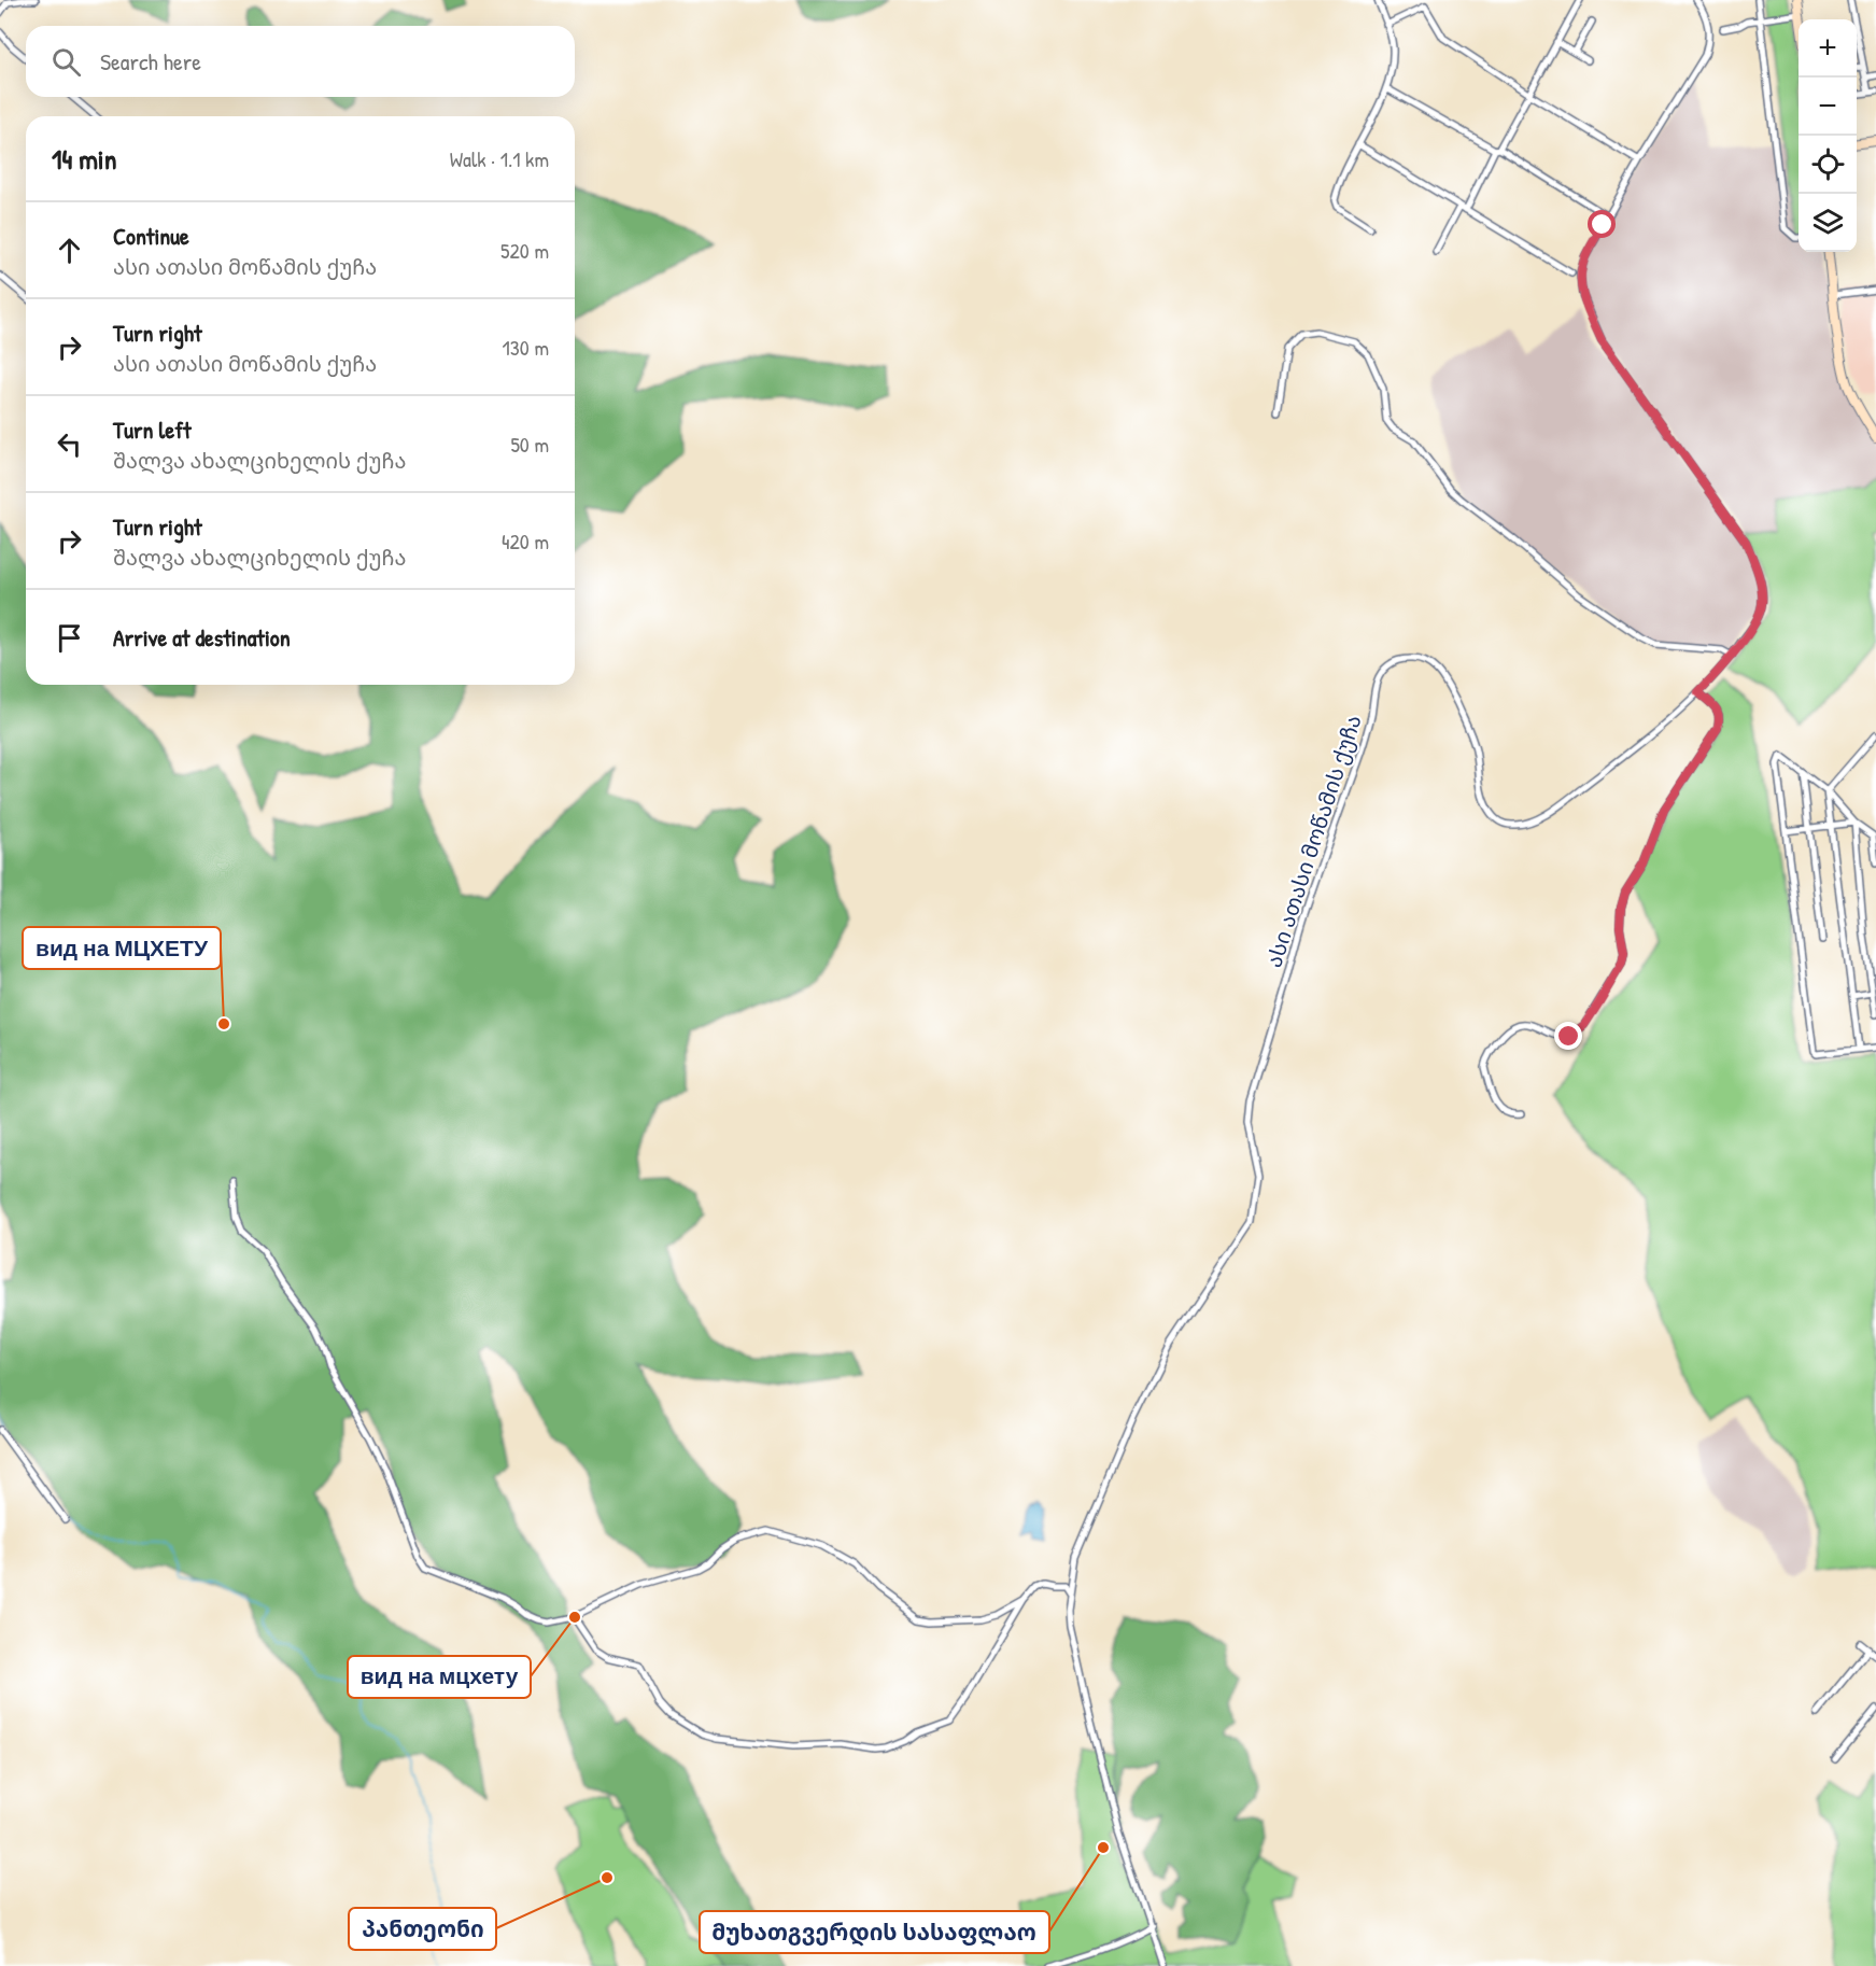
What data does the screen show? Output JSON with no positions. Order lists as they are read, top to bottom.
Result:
{
  "streets": {
    "street": ["ასი ათასი მოწამის ქუჩა"]
  },
  "places": [
    "вид на МЦХЕТУ",
    "вид на мцхету",
    "მუხათგვერდის სასაფლაო",
    "პანთეონი"
  ],
  "page": {
    "map_buttons": ["+", "−"],
    "search": "Search here",
    "heading": ["14 min", "Walk · 1.1 km"],
    "list": [
      ["Continue", "ასი ათასი მოწამის ქუჩა", "520 m"],
      ["Turn right", "ასი ათასი მოწამის ქუჩა", "130 m"],
      ["Turn left", "შალვა ახალციხელის ქუჩა", "50 m"],
      ["Turn right", "შალვა ახალციხელის ქუჩა", "420 m"],
      "Arrive at destination"
    ]
  }
}
